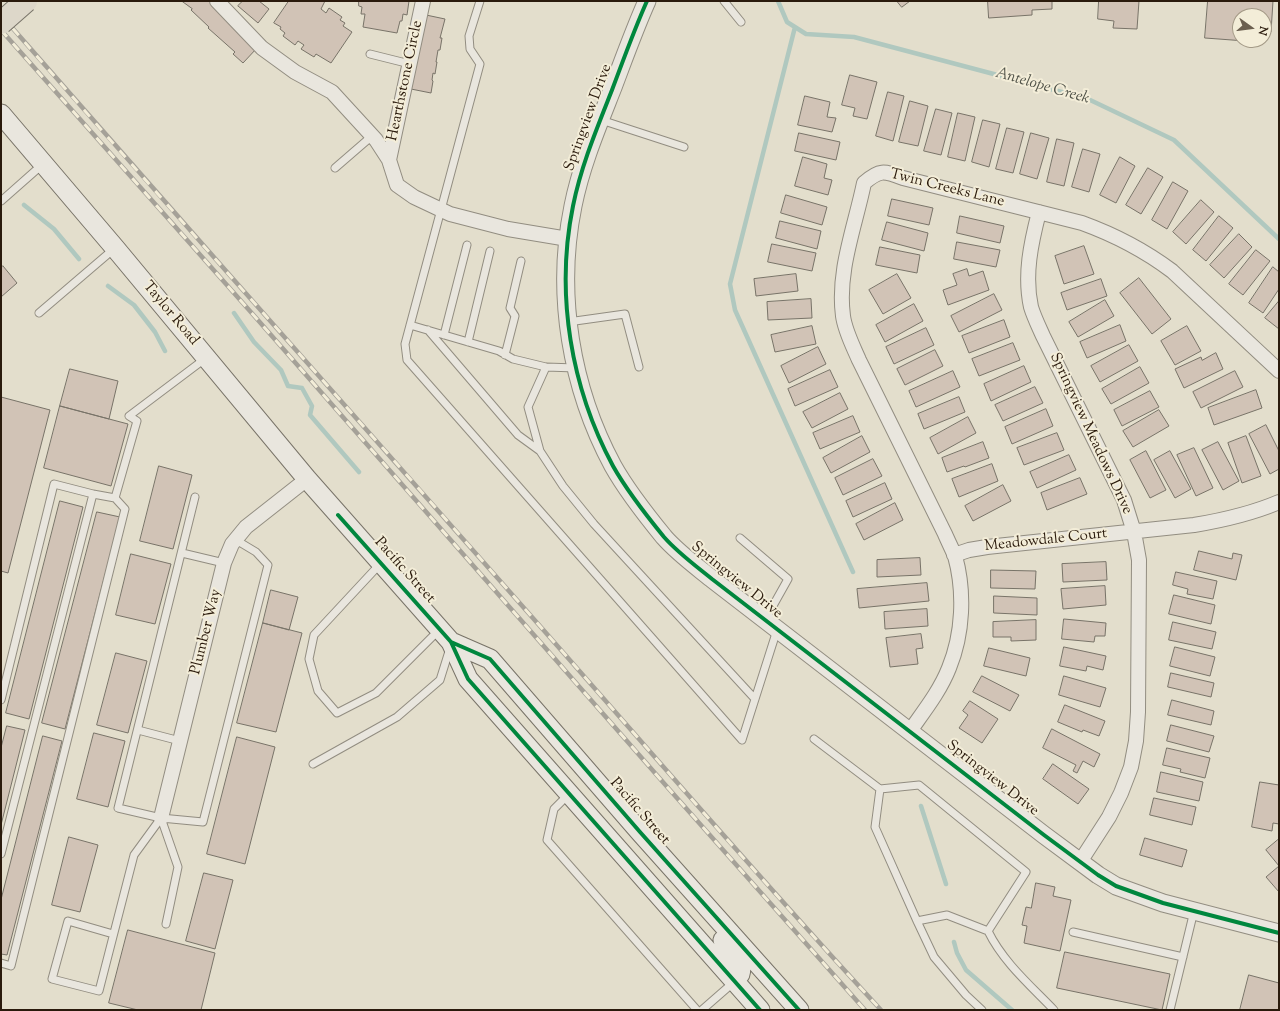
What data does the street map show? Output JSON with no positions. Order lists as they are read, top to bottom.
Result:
{
  "streets": {
    "main road": ["Taylor Road", "Pacific Street"],
    "street": [
      "Hearthstone Circle",
      "Springview Drive",
      "Twin Creeks Lane",
      "Springview Meadows Drive",
      "Meadowdale Court",
      "Plumber Way"
    ]
  },
  "crossings": [
    ["Hearthstone Circle", "Springview Drive"],
    ["Springview Drive", "Twin Creeks Lane"],
    ["Springview Drive", "Springview Meadows Drive"],
    ["Twin Creeks Lane", "Springview Meadows Drive"],
    ["Twin Creeks Lane", "Meadowdale Court"],
    ["Taylor Road", "Pacific Street"],
    ["Taylor Road", "Plumber Way"],
    ["Springview Meadows Drive", "Meadowdale Court"]
  ],
  "water": ["Antelope Creek"],
  "north": "right"
}
